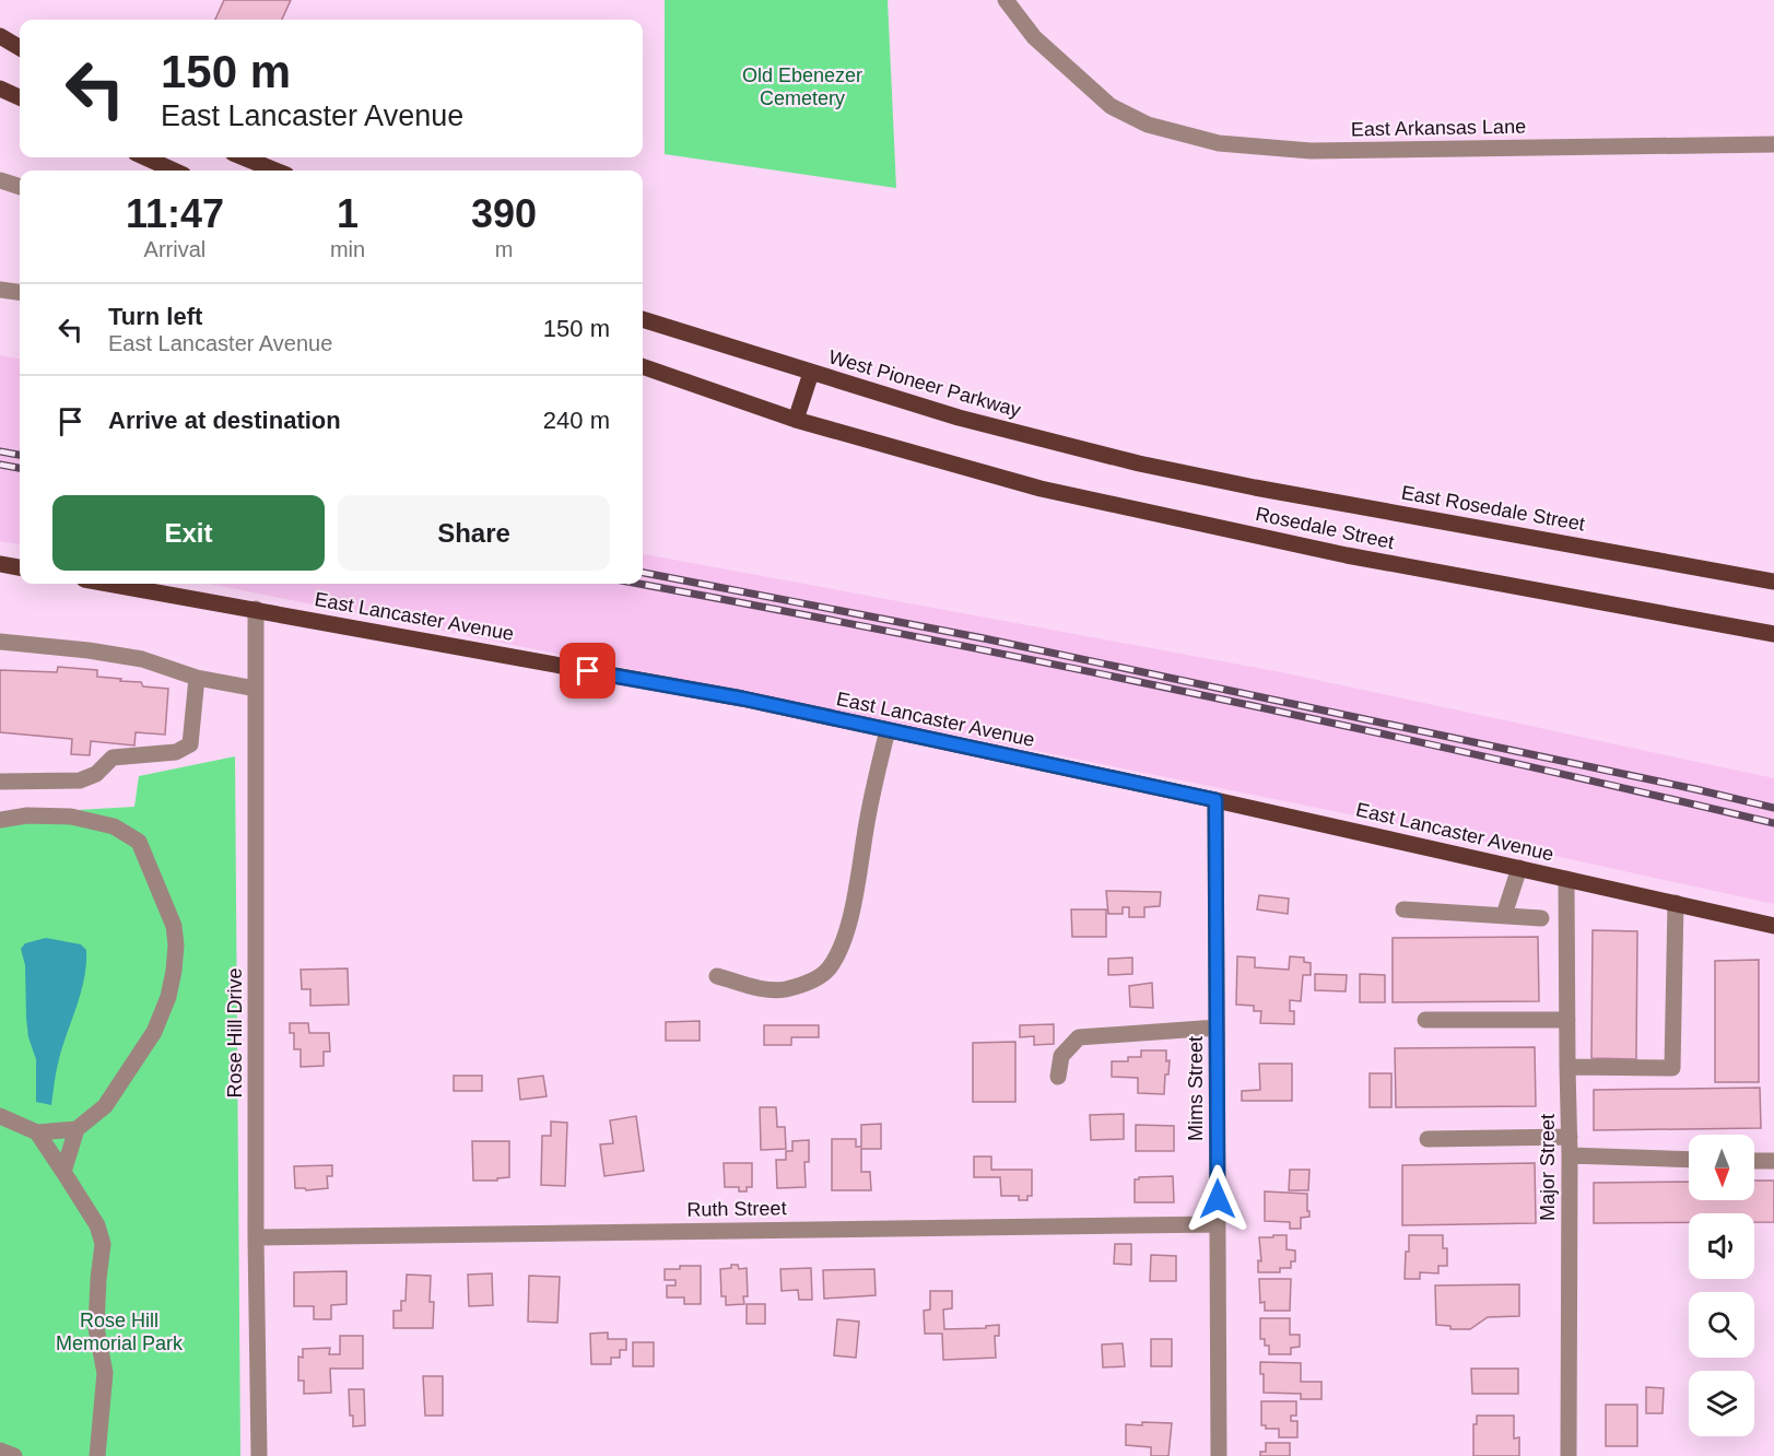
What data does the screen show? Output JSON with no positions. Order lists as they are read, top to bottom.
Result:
{
  "streets": {
    "main road": [
      "West Pioneer Parkway",
      "East Rosedale Street",
      "Rosedale Street",
      "East Lancaster Avenue"
    ],
    "street": [
      "East Arkansas Lane",
      "Rose Hill Drive",
      "Mims Street",
      "Major Street",
      "Ruth Street"
    ]
  },
  "crossings": [
    ["West Pioneer Parkway", "East Rosedale Street"],
    ["East Lancaster Avenue", "Rose Hill Drive"],
    ["East Lancaster Avenue", "Mims Street"],
    ["East Lancaster Avenue", "Major Street"],
    ["Rose Hill Drive", "Ruth Street"],
    ["Mims Street", "Ruth Street"]
  ],
  "parks": ["Old Ebenezer Cemetery", "Rose Hill Memorial Park"],
  "north": "bottom",
  "page": {
    "turn": ["150 m", "East Lancaster Avenue"],
    "eta": [
      "11:47",
      "Arrival",
      "1",
      "min",
      "390",
      "m"
    ],
    "list": [
      {
        "name": "Turn left",
        "note": "East Lancaster Avenue",
        "value": "150 m"
      },
      {
        "name": "Arrive at destination",
        "value": "240 m"
      }
    ],
    "buttons": ["Exit", "Share"]
  }
}
